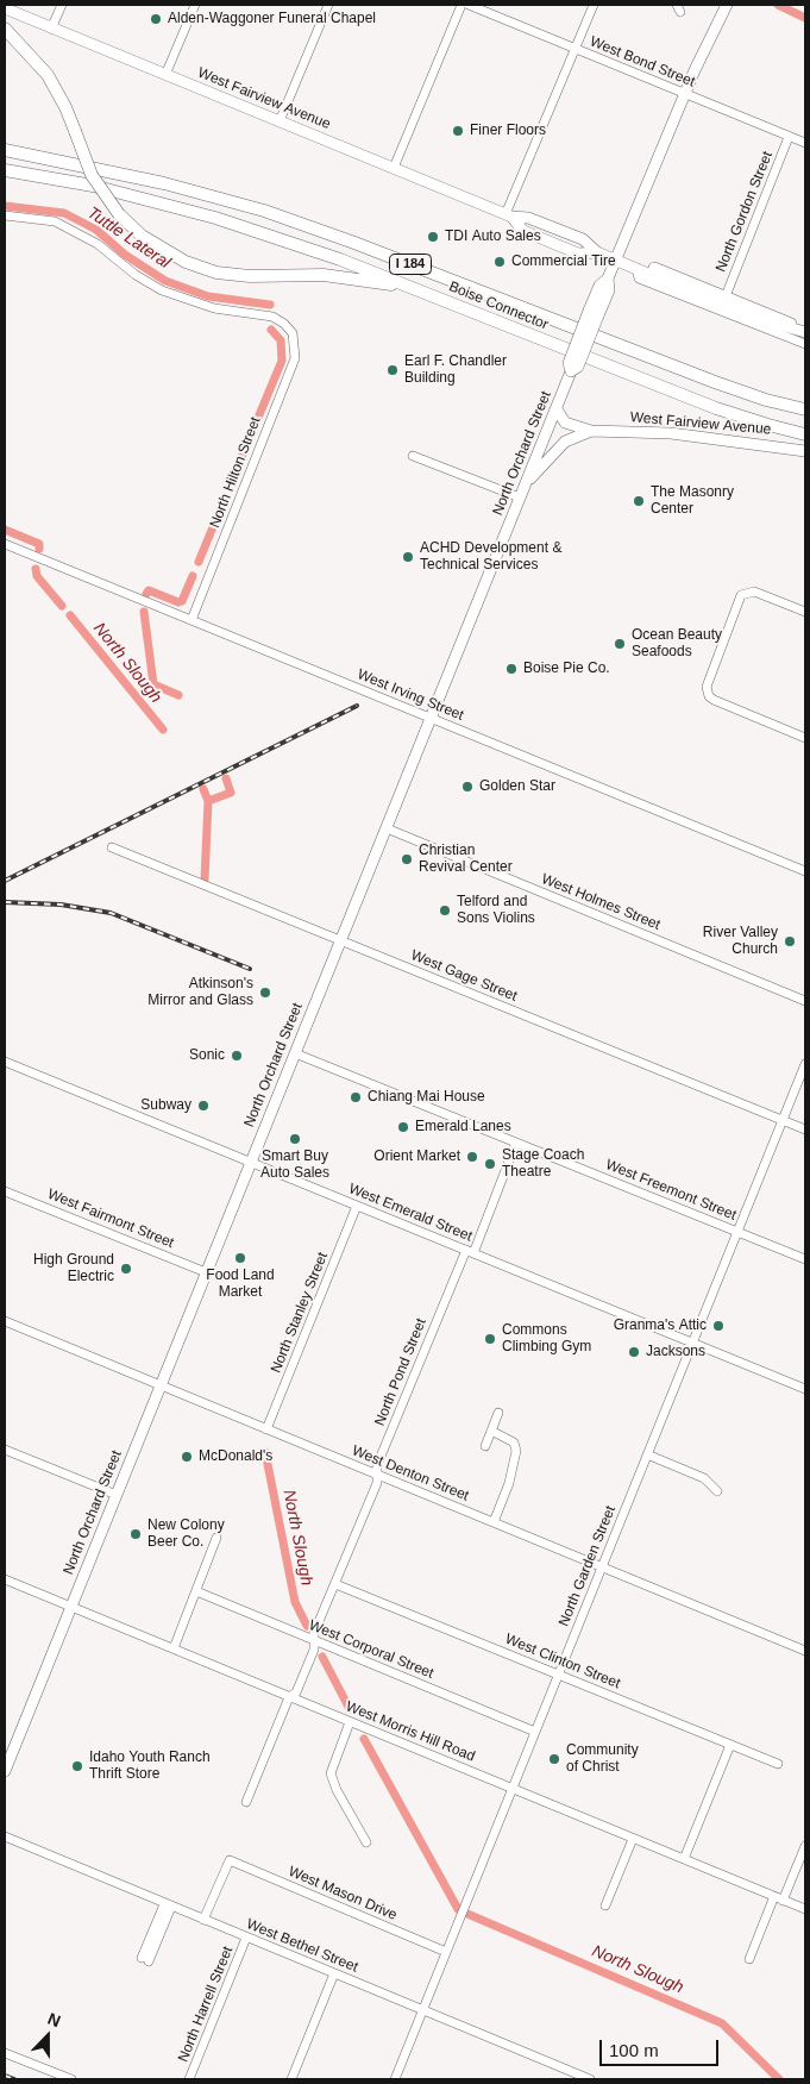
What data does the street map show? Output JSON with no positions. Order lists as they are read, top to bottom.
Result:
{
  "streets": {
    "highway": ["I 184", "Boise Connector"],
    "main road": ["West Fairview Avenue", "North Orchard Street"],
    "street": [
      "West Bond Street",
      "North Gordon Street",
      "North Hilton Street",
      "West Irving Street",
      "West Holmes Street",
      "West Gage Street",
      "West Freemont Street",
      "West Emerald Street",
      "West Fairmont Street",
      "North Stanley Street",
      "North Pond Street",
      "West Denton Street",
      "North Garden Street",
      "West Corporal Street",
      "West Clinton Street",
      "West Morris Hill Road",
      "West Mason Drive",
      "West Bethel Street",
      "North Harrell Street"
    ]
  },
  "crossings": [
    ["West Bond Street", "North Gordon Street"],
    ["West Bond Street", "North Orchard Street"],
    ["West Fairview Avenue", "North Gordon Street"],
    ["West Fairview Avenue", "North Orchard Street"],
    ["North Orchard Street", "West Irving Street"],
    ["North Orchard Street", "West Holmes Street"],
    ["North Orchard Street", "West Gage Street"],
    ["North Orchard Street", "West Freemont Street"],
    ["North Orchard Street", "West Emerald Street"],
    ["North Orchard Street", "West Fairmont Street"],
    ["North Orchard Street", "West Denton Street"],
    ["North Orchard Street", "West Morris Hill Road"],
    ["North Hilton Street", "West Irving Street"],
    ["West Gage Street", "North Garden Street"],
    ["West Freemont Street", "North Pond Street"],
    ["West Freemont Street", "North Garden Street"],
    ["West Emerald Street", "North Stanley Street"],
    ["West Emerald Street", "North Pond Street"],
    ["West Emerald Street", "North Garden Street"],
    ["North Stanley Street", "West Denton Street"],
    ["North Pond Street", "West Denton Street"],
    ["North Pond Street", "West Corporal Street"],
    ["North Pond Street", "West Clinton Street"],
    ["North Pond Street", "West Morris Hill Road"],
    ["West Denton Street", "North Garden Street"],
    ["North Garden Street", "West Corporal Street"],
    ["North Garden Street", "West Clinton Street"],
    ["North Garden Street", "West Morris Hill Road"],
    ["North Garden Street", "West Mason Drive"],
    ["North Garden Street", "West Bethel Street"],
    ["West Mason Drive", "West Bethel Street"],
    ["West Bethel Street", "North Harrell Street"]
  ],
  "water": ["Tuttle Lateral", "North Slough"],
  "places": [
    "Alden-Waggoner Funeral Chapel",
    "Finer Floors",
    "TDI Auto Sales",
    "Commercial Tire",
    "Earl F. Chandler Building",
    "The Masonry Center",
    "ACHD Development & Technical Services",
    "Ocean Beauty Seafoods",
    "Boise Pie Co.",
    "Golden Star",
    "Christian Revival Center",
    "Telford and Sons Violins",
    "River Valley Church",
    "Atkinson's Mirror and Glass",
    "Sonic",
    "Chiang Mai House",
    "Subway",
    "Emerald Lanes",
    "Smart Buy Auto Sales",
    "Orient Market",
    "Stage Coach Theatre",
    "Food Land Market",
    "High Ground Electric",
    "Granma's Attic",
    "Commons Climbing Gym",
    "Jacksons",
    "McDonald's",
    "New Colony Beer Co.",
    "Community of Christ",
    "Idaho Youth Ranch Thrift Store"
  ],
  "scale_bar": "100 m",
  "north": "top"
}
